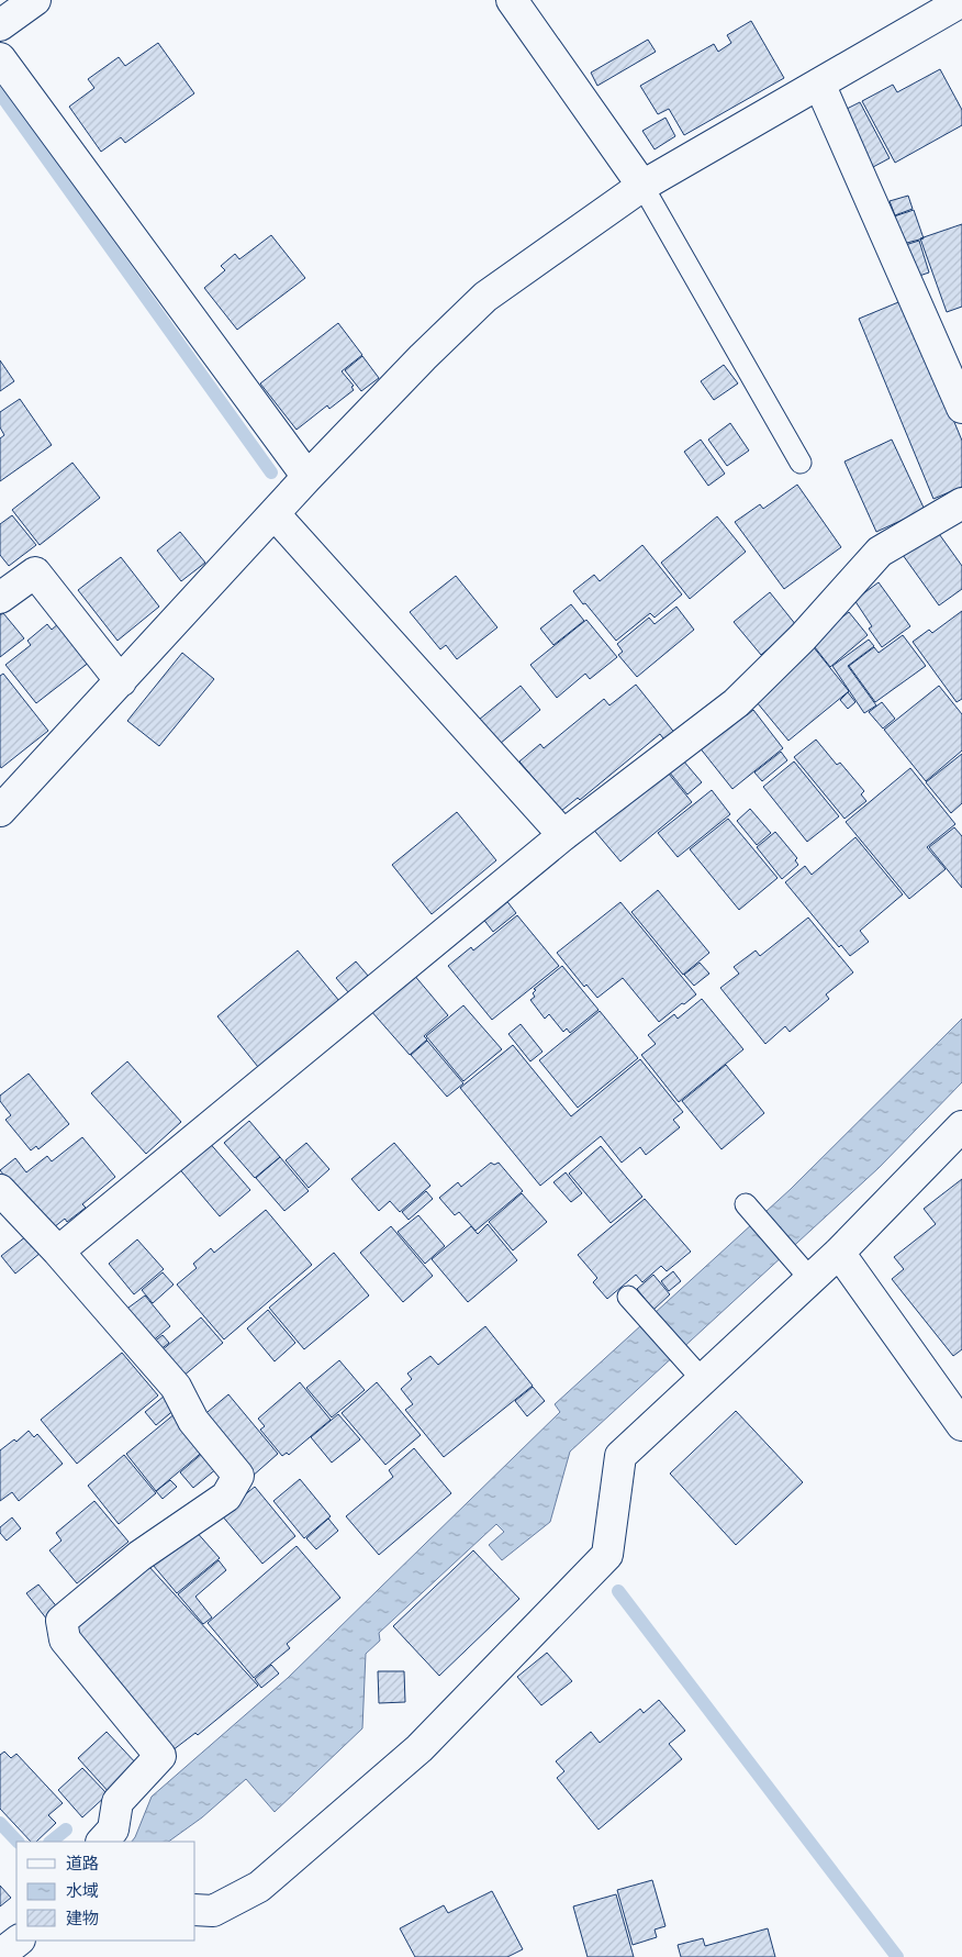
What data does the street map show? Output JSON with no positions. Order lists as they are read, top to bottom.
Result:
{
  "legend": ["道路", "水域", "建物"]
}
